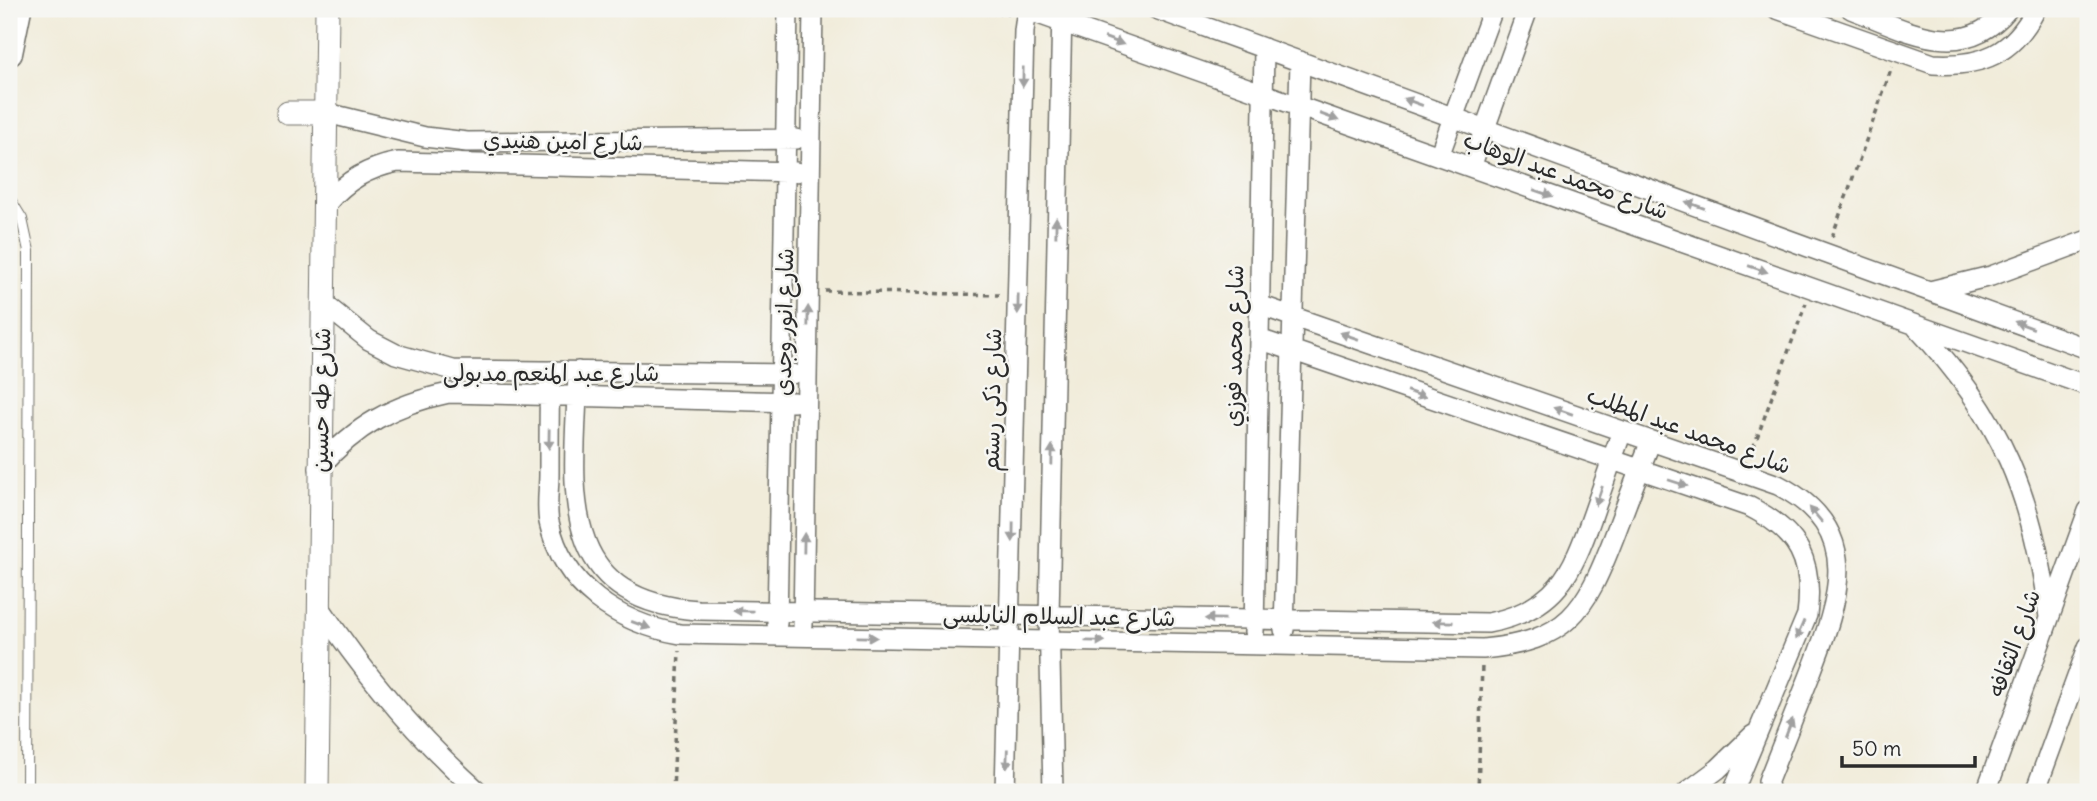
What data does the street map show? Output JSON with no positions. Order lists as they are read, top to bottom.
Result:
{
  "streets": {
    "street": [
      "شارع امين هنيدي",
      "شارع محمد عبد الوهاب",
      "شارع انور وجدى",
      "شارع محمد فوزي",
      "شارع عبد المنعم مدبولى",
      "شارع طه حسين",
      "شارع ذكى رستم",
      "شارع محمد عبد المطلب",
      "شارع عبد السلام النابلسى",
      "شارع الثقافه"
    ]
  },
  "crossings": [
    ["شارع امين هنيدي", "شارع انور وجدى"],
    ["شارع امين هنيدي", "شارع طه حسين"],
    ["شارع محمد عبد الوهاب", "شارع محمد فوزي"],
    ["شارع محمد عبد الوهاب", "شارع ذكى رستم"],
    ["شارع انور وجدى", "شارع عبد المنعم مدبولى"],
    ["شارع انور وجدى", "شارع عبد السلام النابلسى"],
    ["شارع محمد فوزي", "شارع محمد عبد المطلب"],
    ["شارع محمد فوزي", "شارع عبد السلام النابلسى"],
    ["شارع عبد المنعم مدبولى", "شارع طه حسين"],
    ["شارع عبد المنعم مدبولى", "شارع عبد السلام النابلسى"],
    ["شارع ذكى رستم", "شارع عبد السلام النابلسى"],
    ["شارع محمد عبد المطلب", "شارع عبد السلام النابلسى"]
  ],
  "scale_bar": "50 m"
}
